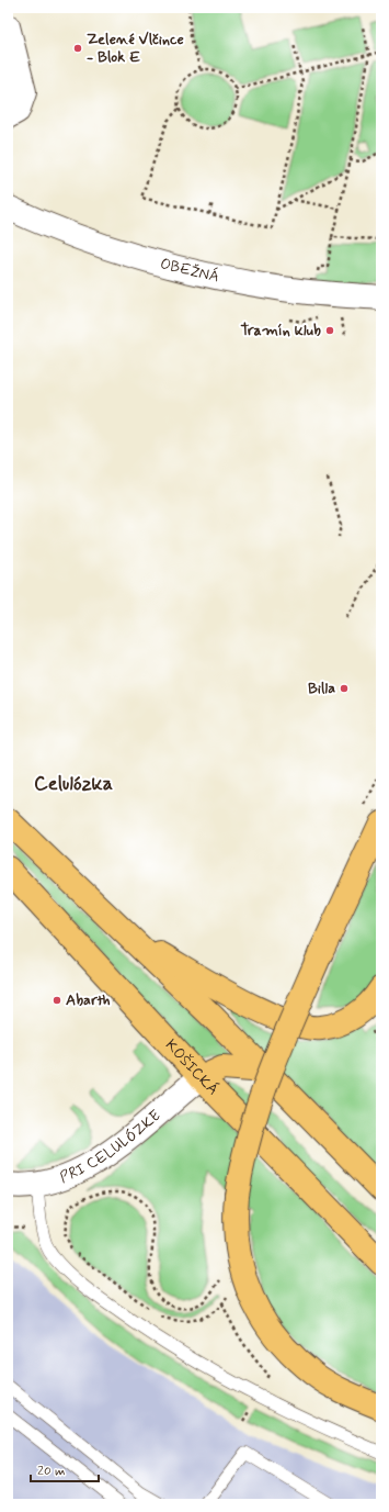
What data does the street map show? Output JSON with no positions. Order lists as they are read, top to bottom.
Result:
{
  "streets": {
    "main road": ["KOŠICKÁ"],
    "street": ["OBEŽNÁ", "PRI CELULÓZKE"]
  },
  "crossings": [
    ["KOŠICKÁ", "PRI CELULÓZKE"]
  ],
  "districts": ["Celulózka"],
  "places": [
    "Zelené Vlčince - Blok E",
    "Tramín klub",
    "Billa",
    "Abarth"
  ],
  "scale_bar": "20 m"
}
